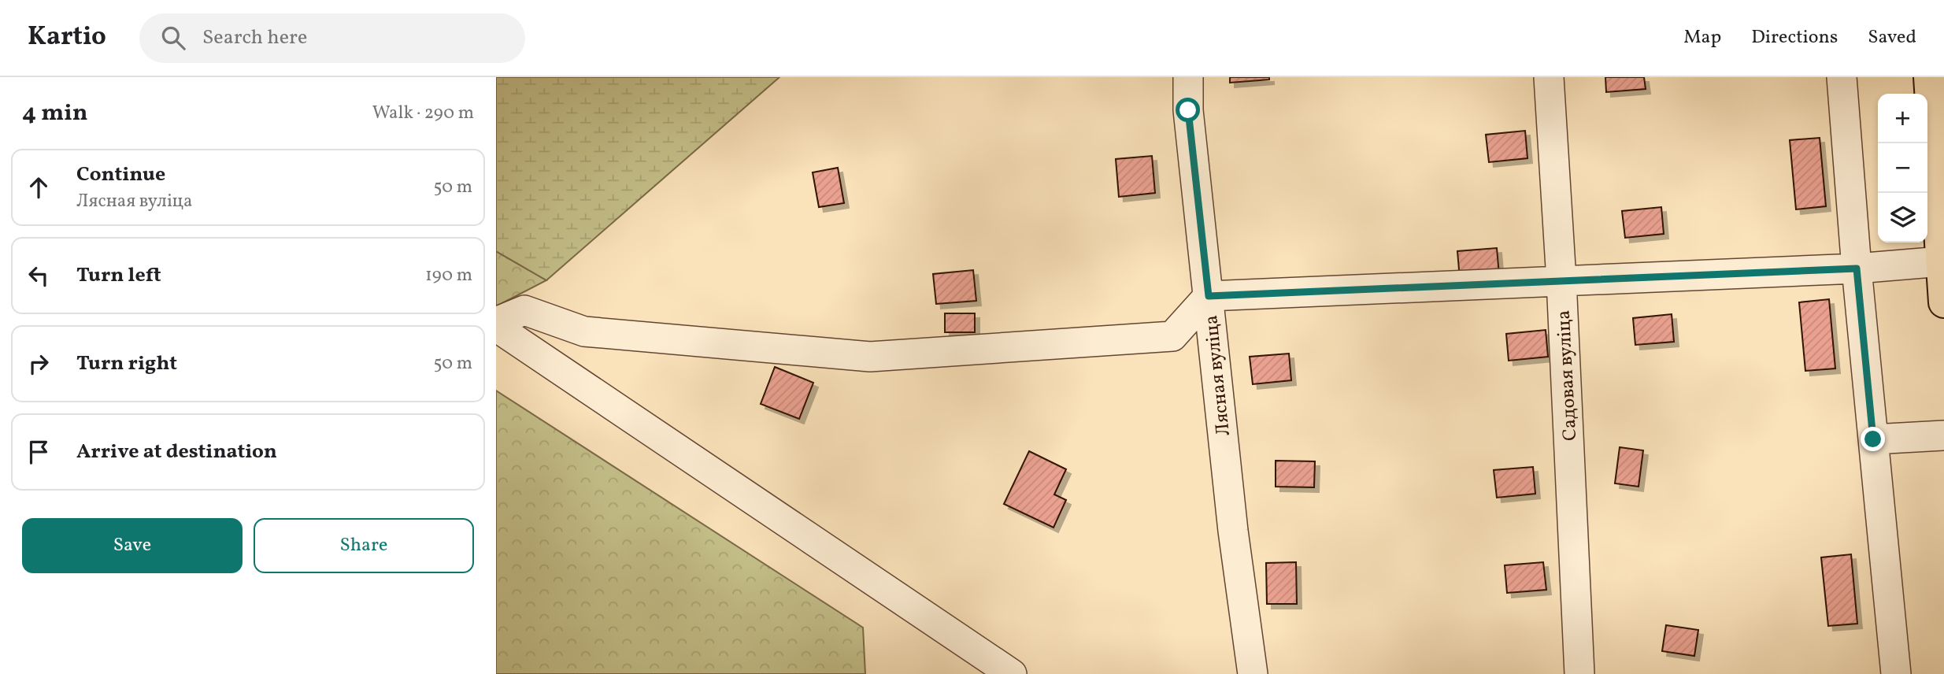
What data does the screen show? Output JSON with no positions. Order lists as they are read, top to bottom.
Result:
{
  "streets": {
    "street": ["Лясная вуліца", "Садовая вуліца"]
  },
  "page": {
    "header": "Kartio",
    "search": "Search here",
    "nav": ["Map", "Directions", "Saved"],
    "heading": ["4 min", "Walk · 290 m"],
    "map_buttons": ["+", "−"],
    "list": [
      ["Continue", "Лясная вуліца", "50 m"],
      ["Turn left", "190 m"],
      ["Turn right", "50 m"],
      "Arrive at destination"
    ],
    "buttons": ["Save", "Share"]
  }
}
